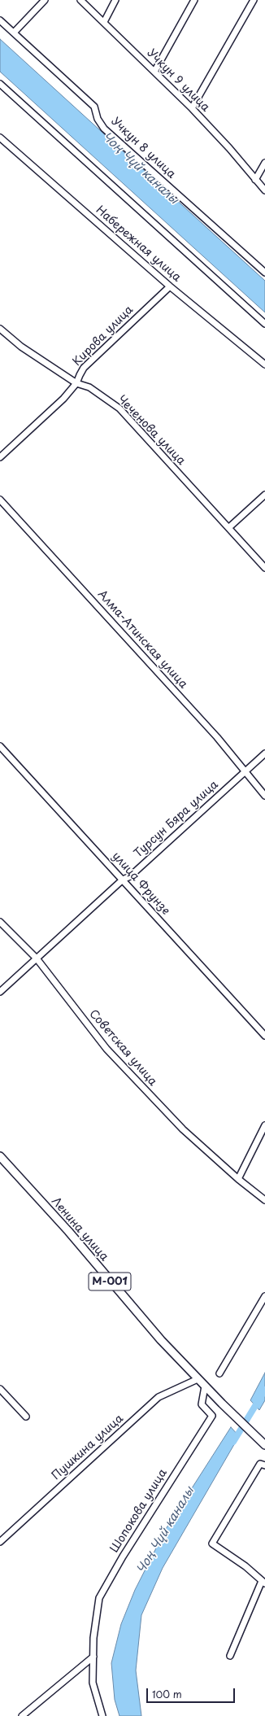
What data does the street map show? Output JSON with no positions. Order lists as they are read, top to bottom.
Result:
{
  "streets": {
    "main road": ["Ленина улица", "М-001"],
    "street": [
      "Учкун 9 улица",
      "Учкун 8 улица",
      "Набережная улица",
      "Кирова улица",
      "Чеченова улица",
      "Алма-Атинская улица",
      "Турсун Бяра улица",
      "улица Фрунзе",
      "Советская улица",
      "Пушкина улица",
      "Шопокова улица"
    ]
  },
  "crossings": [
    ["Набережная улица", "Кирова улица"],
    ["Кирова улица", "Чеченова улица"],
    ["Алма-Атинская улица", "Турсун Бяра улица"],
    ["Турсун Бяра улица", "улица Фрунзе"],
    ["Турсун Бяра улица", "Советская улица"],
    ["Ленина улица", "Пушкина улица"],
    ["Ленина улица", "Шопокова улица"]
  ],
  "water": ["Чоң Чүй каналы"],
  "scale_bar": "100 m"
}
